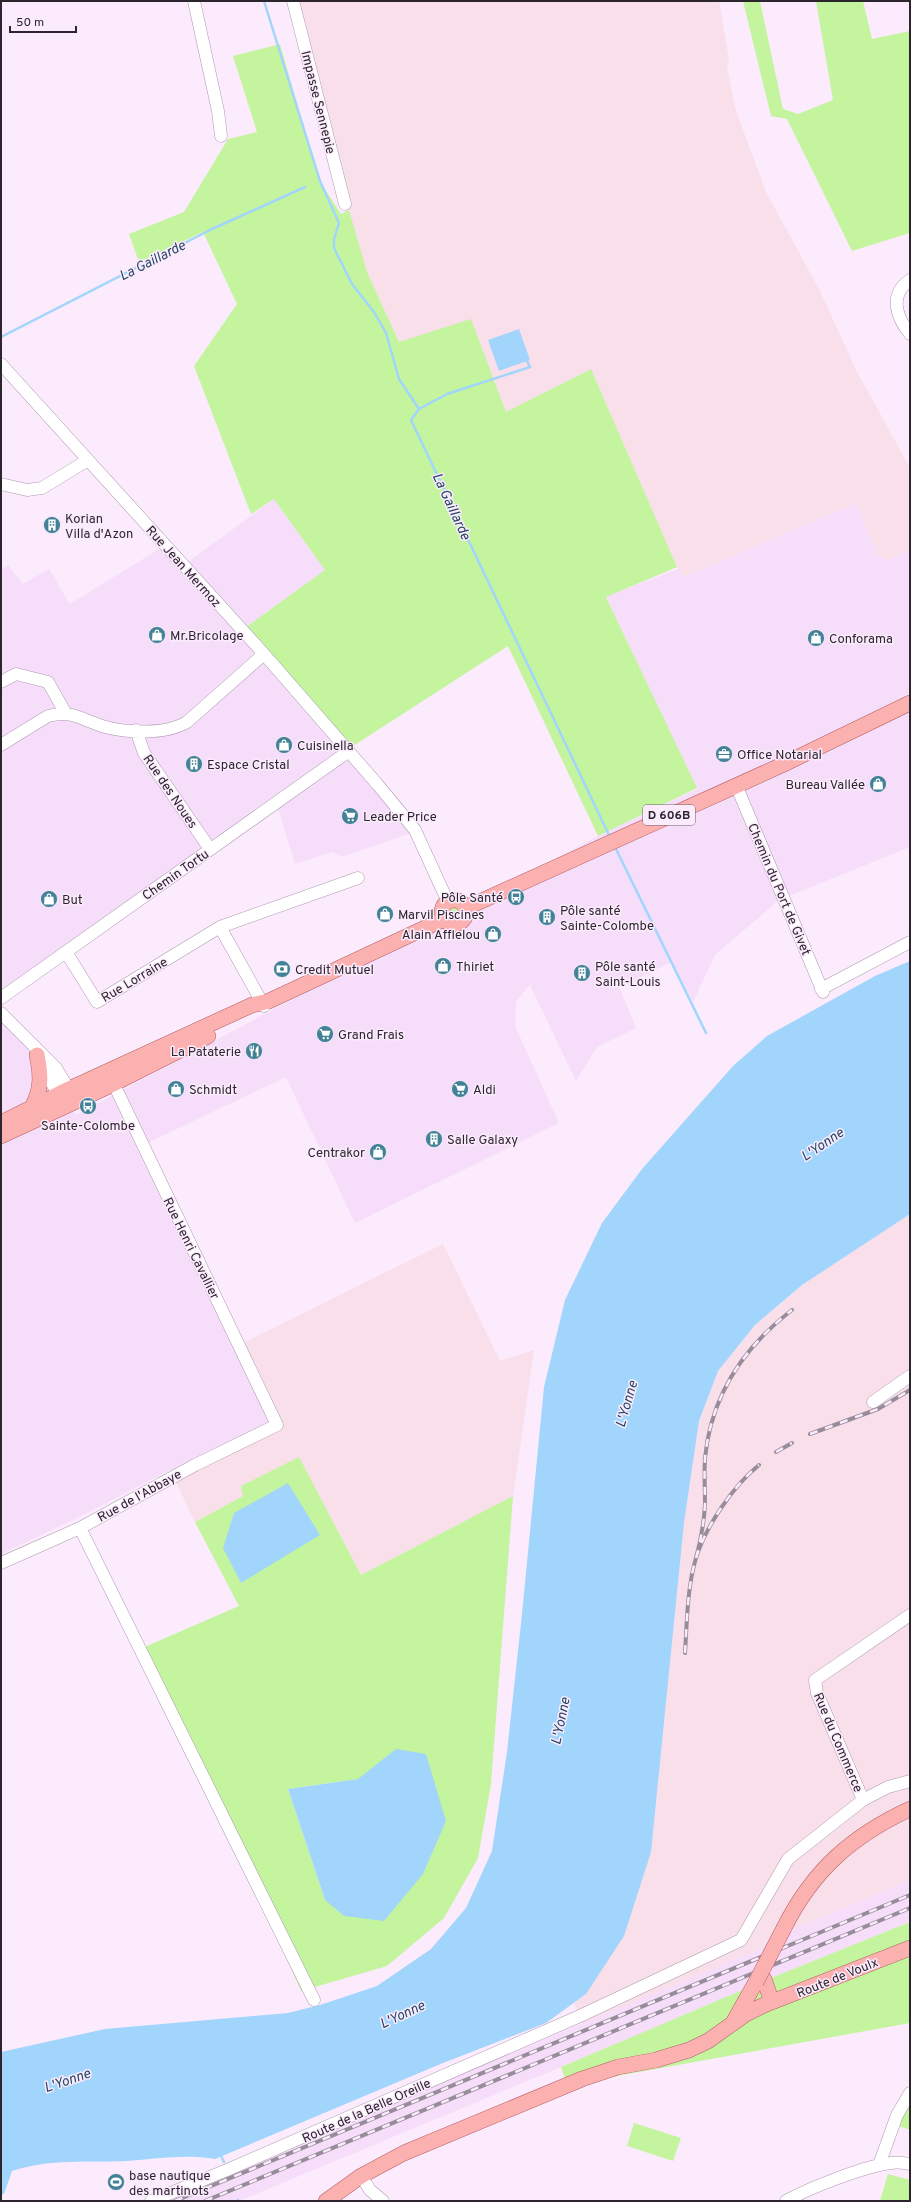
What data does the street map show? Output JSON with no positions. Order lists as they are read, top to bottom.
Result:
{
  "streets": {
    "main road": ["D 606B", "Route de Voulx"],
    "street": [
      "Impasse Sennepie",
      "Rue Jean Mermoz",
      "Rue des Noues",
      "Chemin Tortu",
      "Chemin du Port de Givet",
      "Rue Lorraine",
      "Rue Henri Cavallier",
      "Rue de l'Abbaye",
      "Rue du Commerce",
      "Route de la Belle Oreille"
    ]
  },
  "crossings": [
    ["Rue Jean Mermoz", "D 606B"],
    ["Rue Jean Mermoz", "Chemin Tortu"],
    ["Rue des Noues", "Chemin Tortu"],
    ["D 606B", "Chemin du Port de Givet"],
    ["Chemin Tortu", "Rue Lorraine"],
    ["Rue Henri Cavallier", "Rue de l'Abbaye"],
    ["Rue du Commerce", "Route de la Belle Oreille"]
  ],
  "water": ["La Gaillarde", "L'Yonne"],
  "places": {
    "building": [
      "Korian Villa d'Azon",
      "Espace Cristal",
      "Pôle santé Sainte-Colombe",
      "Pôle santé Saint-Louis",
      "Salle Galaxy"
    ],
    "shop": [
      "Mr.Bricolage",
      "Conforama",
      "Cuisinella",
      "Bureau Vallée",
      "But",
      "Marvil Piscines",
      "Alain Afflelou",
      "Thiriet",
      "Schmidt",
      "Centrakor"
    ],
    "office": ["Office Notarial"],
    "supermarket": ["Leader Price", "Grand Frais", "Aldi"],
    "bus stop": ["Pôle Santé", "Sainte-Colombe"],
    "bank": ["Credit Mutuel"],
    "restaurant": ["La Pataterie"],
    "sports": ["base nautique des martinots"]
  },
  "scale_bar": "50 m"
}
